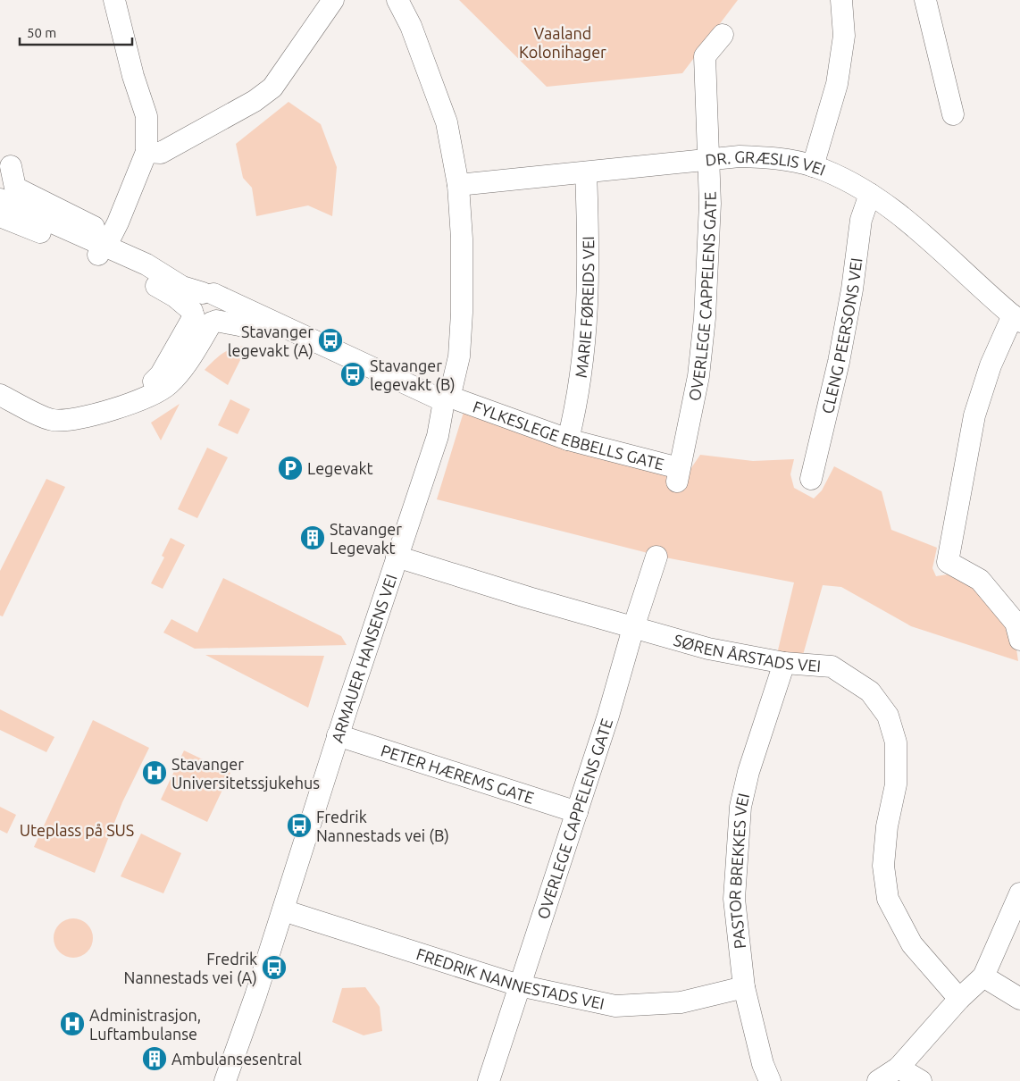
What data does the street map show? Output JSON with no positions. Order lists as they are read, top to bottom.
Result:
{
  "streets": {
    "street": [
      "DR. GRÆSLIS VEI",
      "OVERLEGE CAPPELENS GATE",
      "MARIE FØREIDS VEI",
      "CLENG PEERSONS VEI",
      "FYLKESLEGE EBBELLS GATE",
      "SØREN ÅRSTADS VEI",
      "ARMAUER HANSENS VEI",
      "PETER HÆREMS GATE",
      "PASTOR BREKKES VEI",
      "FREDRIK NANNESTADS VEI"
    ]
  },
  "crossings": [
    ["DR. GRÆSLIS VEI", "OVERLEGE CAPPELENS GATE"],
    ["DR. GRÆSLIS VEI", "MARIE FØREIDS VEI"],
    ["DR. GRÆSLIS VEI", "CLENG PEERSONS VEI"],
    ["DR. GRÆSLIS VEI", "ARMAUER HANSENS VEI"],
    ["OVERLEGE CAPPELENS GATE", "FYLKESLEGE EBBELLS GATE"],
    ["OVERLEGE CAPPELENS GATE", "SØREN ÅRSTADS VEI"],
    ["OVERLEGE CAPPELENS GATE", "PETER HÆREMS GATE"],
    ["OVERLEGE CAPPELENS GATE", "FREDRIK NANNESTADS VEI"],
    ["MARIE FØREIDS VEI", "FYLKESLEGE EBBELLS GATE"],
    ["FYLKESLEGE EBBELLS GATE", "ARMAUER HANSENS VEI"],
    ["SØREN ÅRSTADS VEI", "ARMAUER HANSENS VEI"],
    ["SØREN ÅRSTADS VEI", "PASTOR BREKKES VEI"],
    ["ARMAUER HANSENS VEI", "PETER HÆREMS GATE"],
    ["ARMAUER HANSENS VEI", "FREDRIK NANNESTADS VEI"],
    ["PASTOR BREKKES VEI", "FREDRIK NANNESTADS VEI"]
  ],
  "parks": ["Vaaland Kolonihager", "Uteplass på SUS"],
  "places": {
    "bus stop": [
      "Stavanger legevakt (A)",
      "Stavanger legevakt (B)",
      "Fredrik Nannestads vei (B)",
      "Fredrik Nannestads vei (A)"
    ],
    "parking": ["Legevakt"],
    "building": ["Stavanger Legevakt", "Ambulansesentral"],
    "hospital": ["Stavanger Universitetssjukehus", "Administrasjon, Luftambulanse"]
  },
  "scale_bar": "50 m"
}
